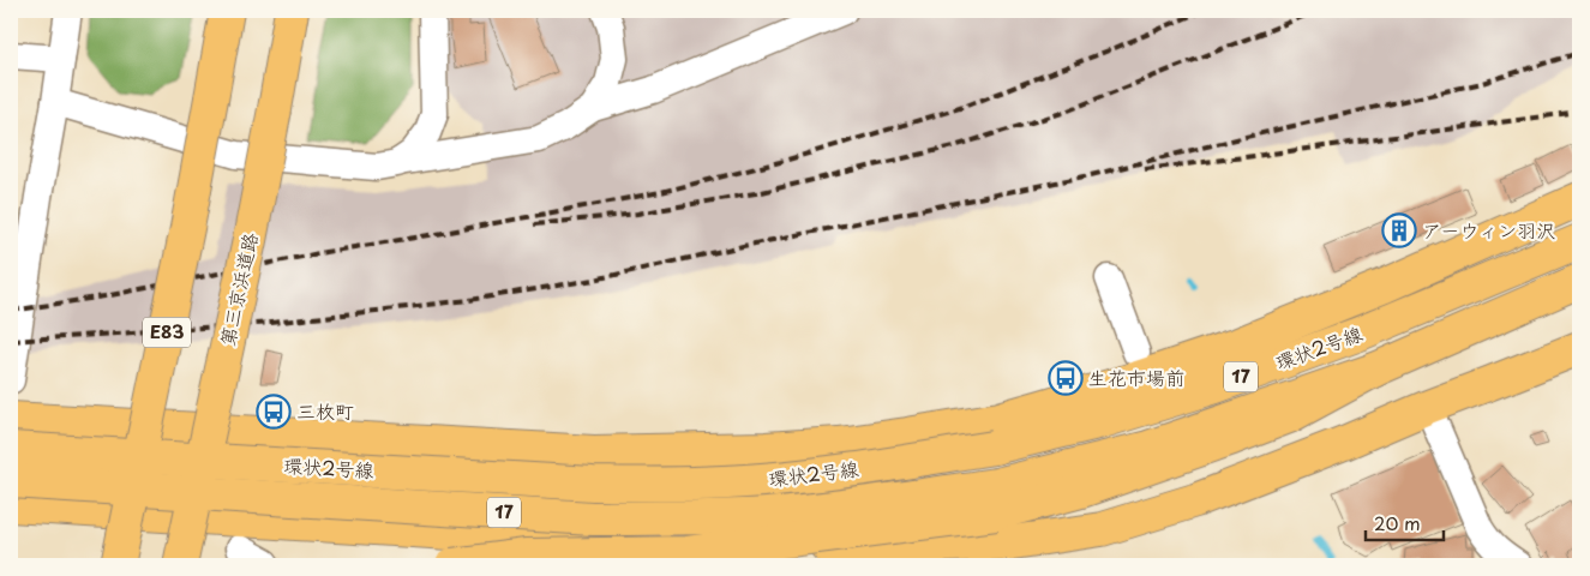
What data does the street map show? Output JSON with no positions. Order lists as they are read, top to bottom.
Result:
{
  "streets": {
    "main road": [
      "第三京浜道路",
      "E83",
      "環状2号線",
      "17"
    ]
  },
  "places": {
    "building": ["アーウィン羽沢"],
    "bus stop": ["生花市場前", "三枚町"]
  },
  "scale_bar": "20 m"
}
